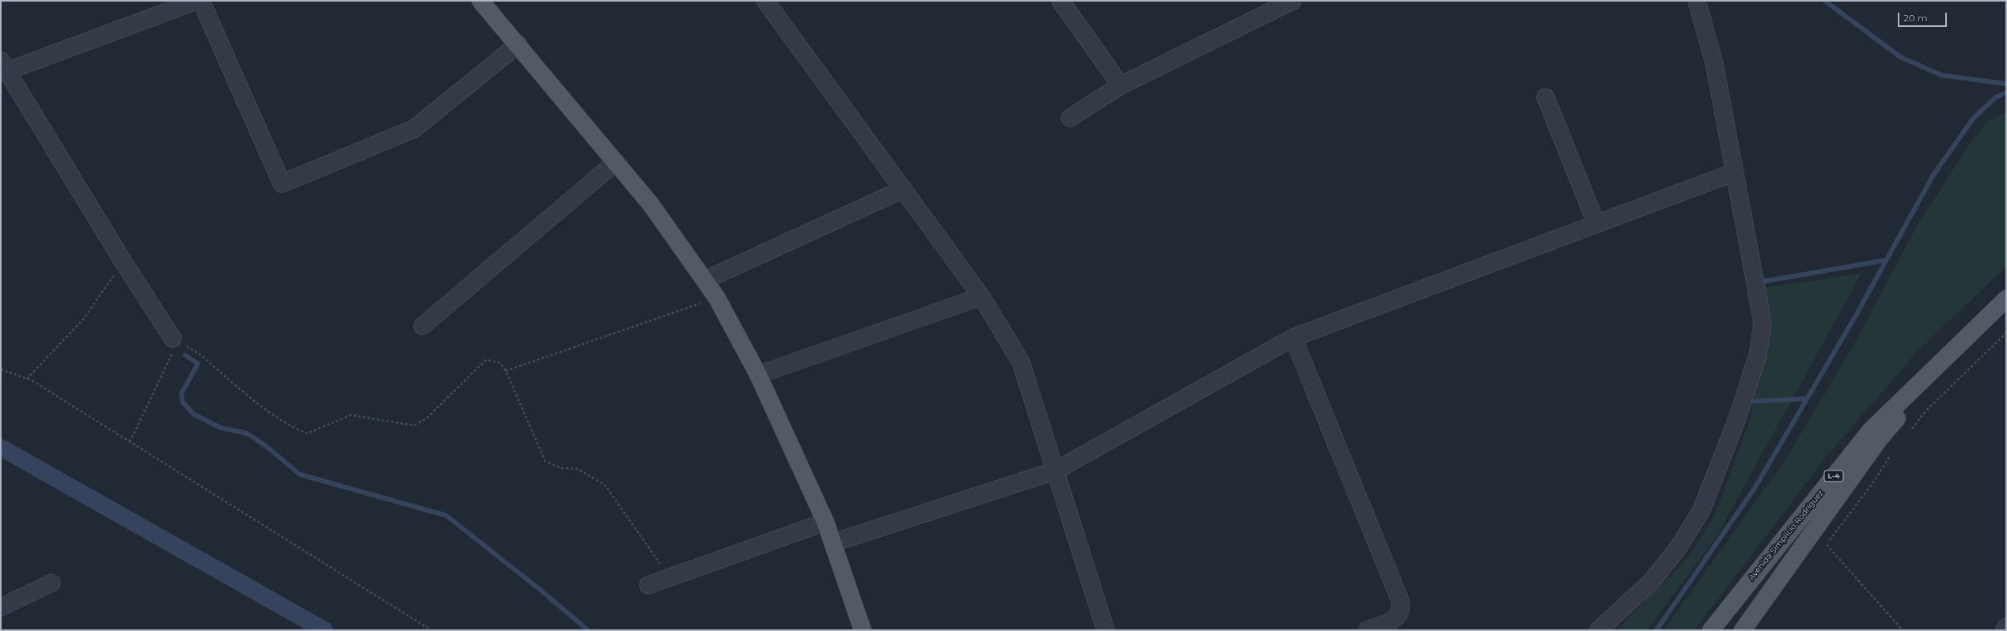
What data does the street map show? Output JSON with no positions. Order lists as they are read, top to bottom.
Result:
{
  "streets": {
    "main road": ["L-4", "Avenida Simplicio Rodríguez"]
  },
  "scale_bar": "20 m"
}
